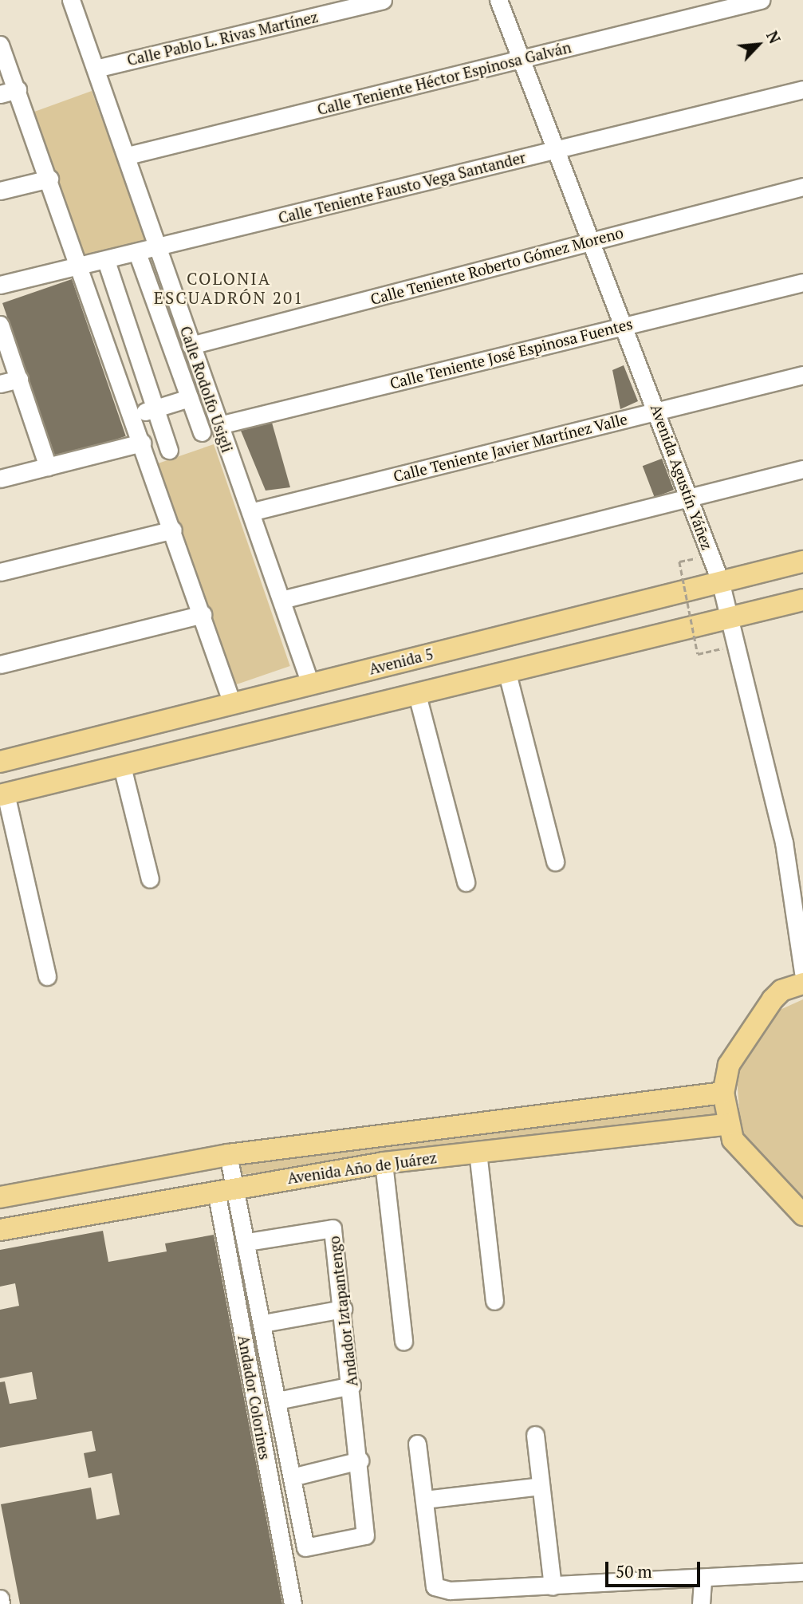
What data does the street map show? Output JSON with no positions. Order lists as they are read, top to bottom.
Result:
{
  "streets": {
    "main road": ["Avenida 5", "Avenida Año de Juárez"],
    "street": [
      "Calle Pablo L. Rivas Martínez",
      "Calle Teniente Héctor Espinosa Galván",
      "Calle Teniente Fausto Vega Santander",
      "Calle Teniente Roberto Gómez Moreno",
      "Calle Teniente José Espinosa Fuentes",
      "Calle Rodolfo Usigli",
      "Calle Teniente Javier Martínez Valle",
      "Avenida Agustín Yáñez",
      "Andador Iztapantengo",
      "Andador Colorines"
    ]
  },
  "crossings": [
    ["Calle Pablo L. Rivas Martínez", "Calle Rodolfo Usigli"],
    ["Calle Teniente Héctor Espinosa Galván", "Calle Rodolfo Usigli"],
    ["Calle Teniente Héctor Espinosa Galván", "Avenida Agustín Yáñez"],
    ["Calle Teniente Fausto Vega Santander", "Calle Rodolfo Usigli"],
    ["Calle Teniente Fausto Vega Santander", "Avenida Agustín Yáñez"],
    ["Calle Teniente Roberto Gómez Moreno", "Calle Rodolfo Usigli"],
    ["Calle Teniente Roberto Gómez Moreno", "Avenida Agustín Yáñez"],
    ["Calle Teniente José Espinosa Fuentes", "Calle Rodolfo Usigli"],
    ["Calle Teniente José Espinosa Fuentes", "Avenida Agustín Yáñez"],
    ["Calle Rodolfo Usigli", "Calle Teniente Javier Martínez Valle"],
    ["Calle Rodolfo Usigli", "Avenida 5"],
    ["Calle Teniente Javier Martínez Valle", "Avenida Agustín Yáñez"],
    ["Avenida Agustín Yáñez", "Avenida 5"],
    ["Avenida Año de Juárez", "Andador Colorines"],
    ["Andador Iztapantengo", "Andador Colorines"]
  ],
  "districts": ["COLONIA ESCUADRÓN 201"],
  "scale_bar": "50 m",
  "north": "top right"
}
